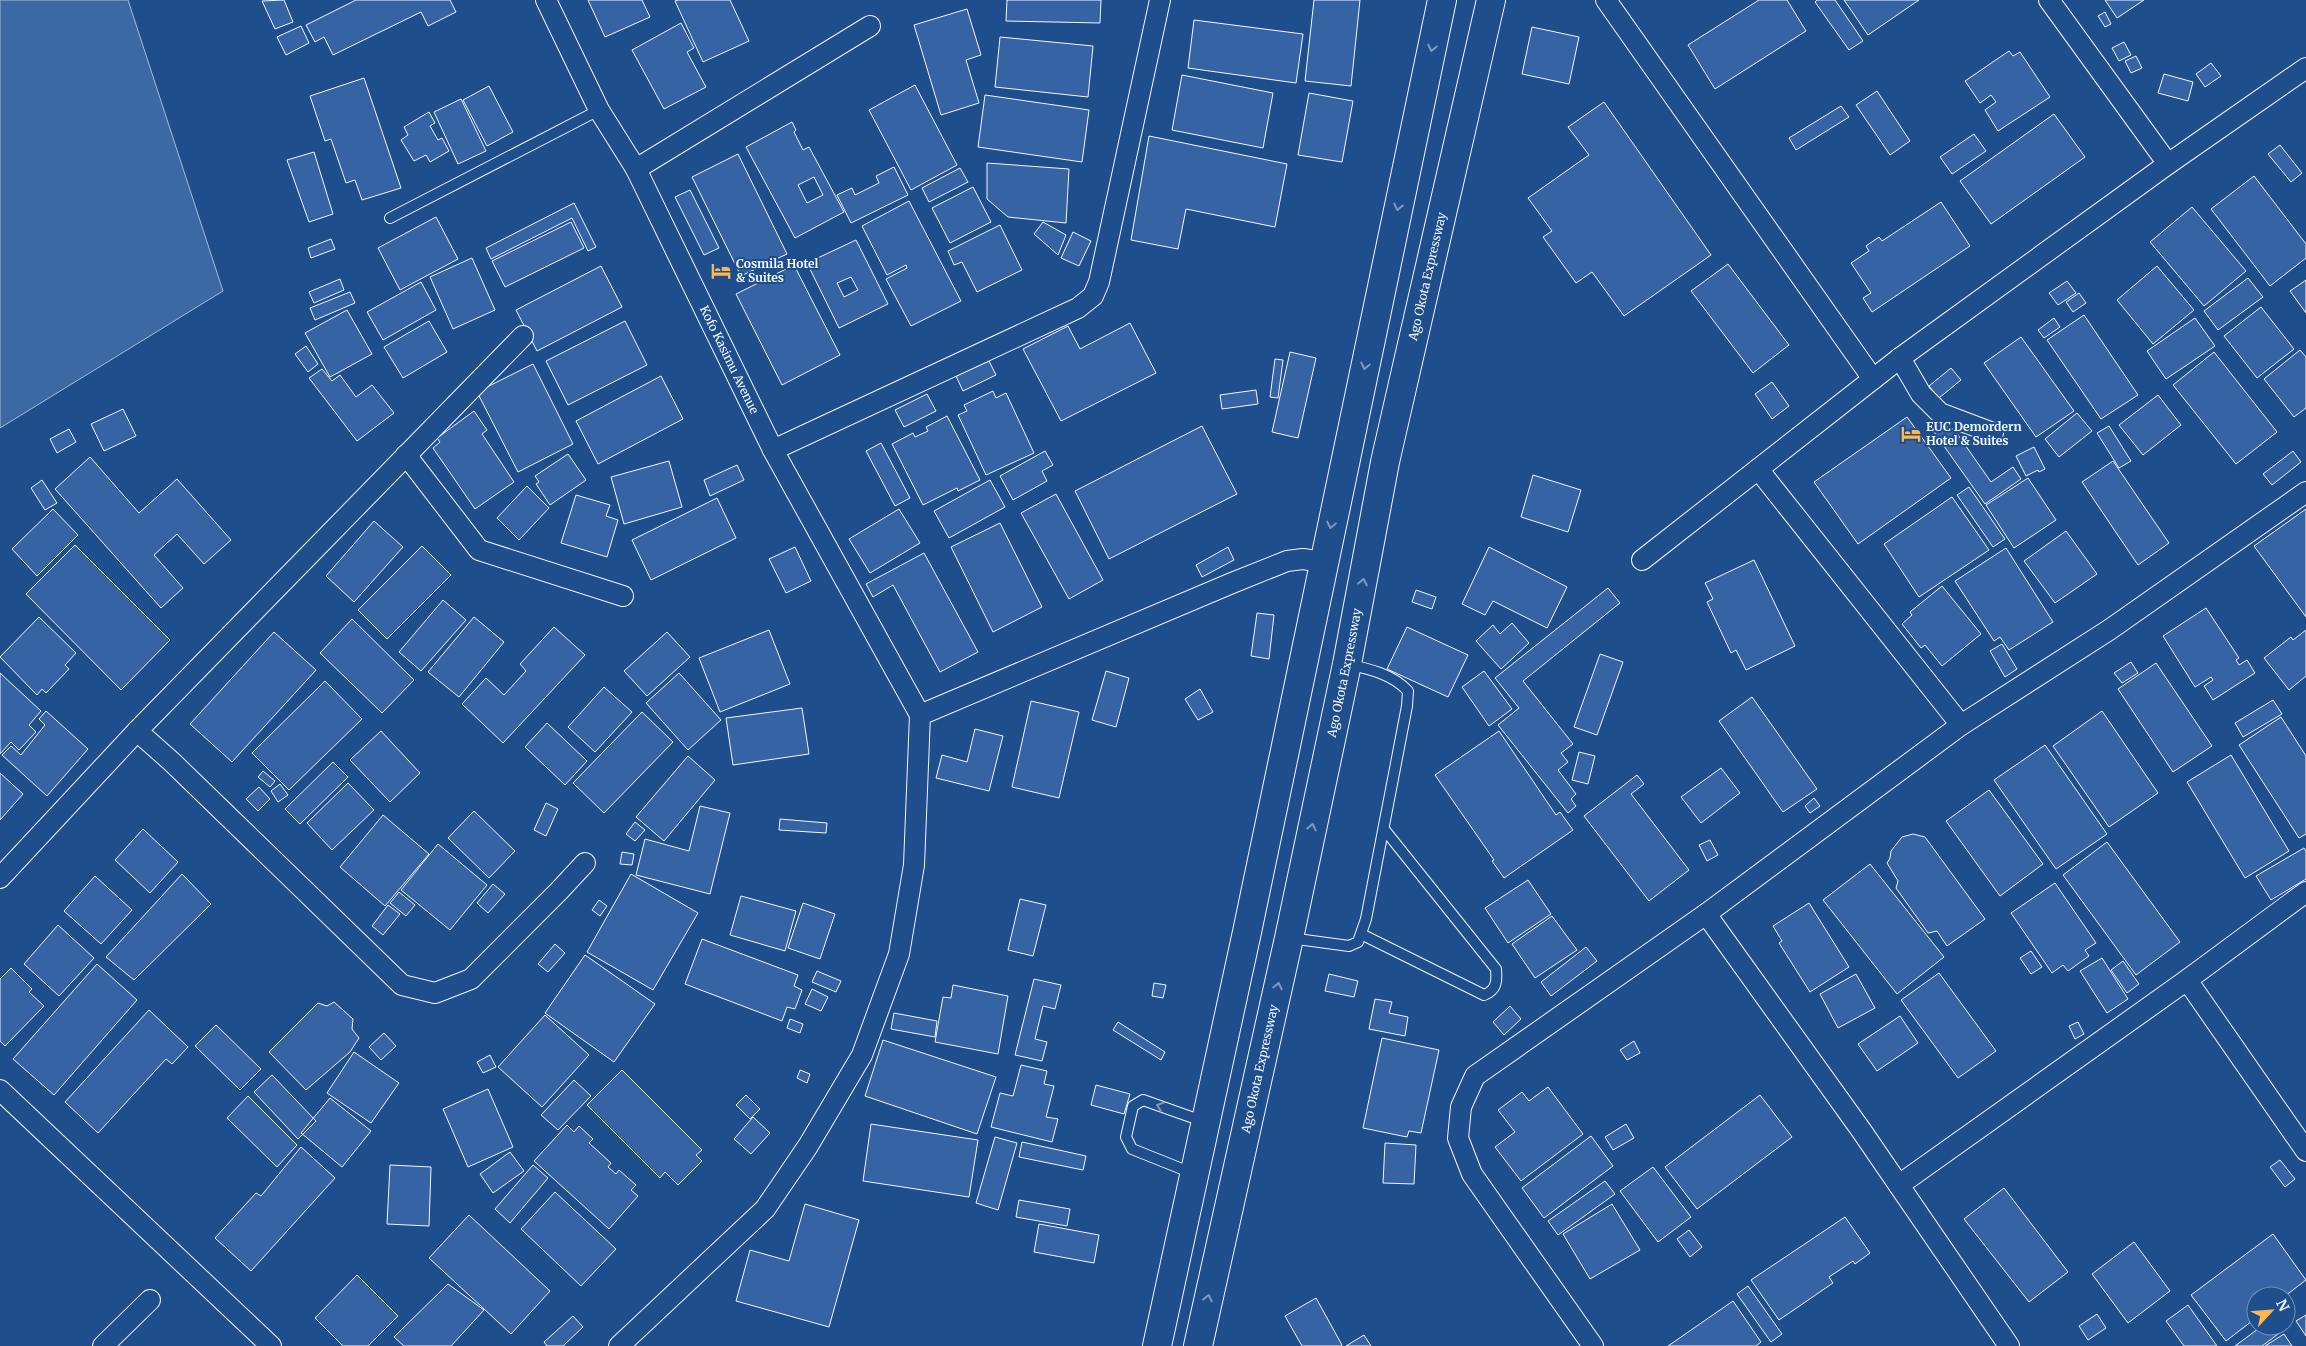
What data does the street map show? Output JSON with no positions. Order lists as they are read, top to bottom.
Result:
{
  "streets": {
    "main road": ["Ago Okota Expressway"],
    "street": ["Kofo Kasimu Avenue"]
  },
  "places": {
    "hotel": ["Cosmila Hotel & Suites", "EUC Demordern Hotel & Suites"]
  },
  "north": "top right"
}
